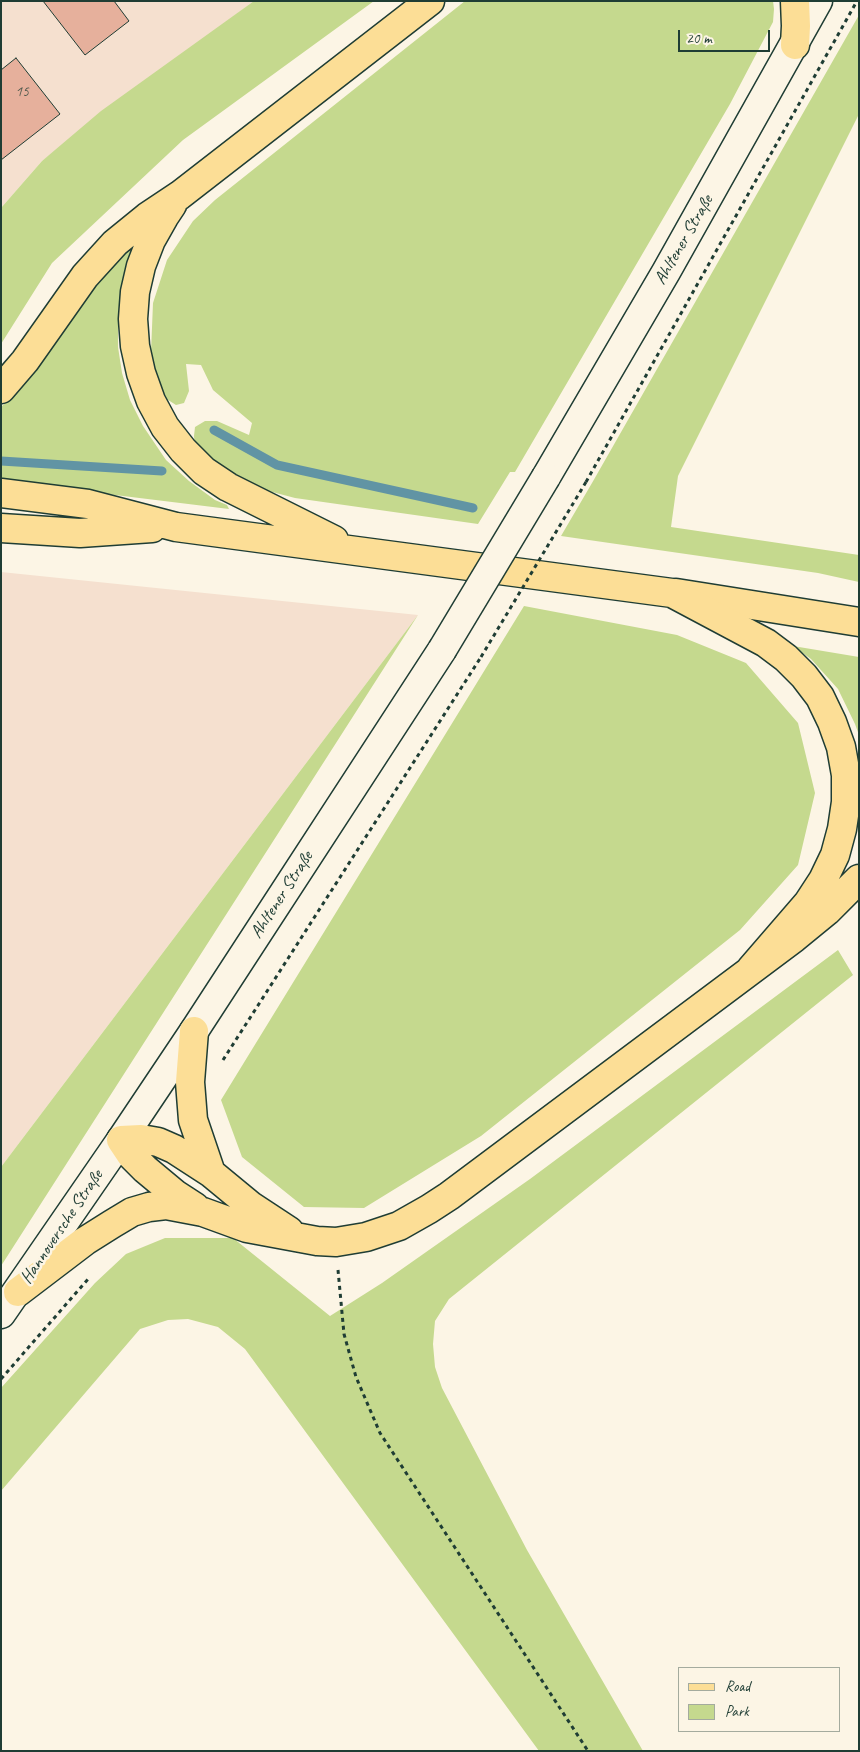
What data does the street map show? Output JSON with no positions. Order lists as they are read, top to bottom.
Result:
{
  "streets": {
    "main road": ["Ahltener Straße", "Hannoversche Straße"]
  },
  "crossings": [
    ["Ahltener Straße", "Hannoversche Straße"]
  ],
  "house_numbers": ["15"],
  "legend": ["Road", "Park"],
  "scale_bar": "20 m"
}
